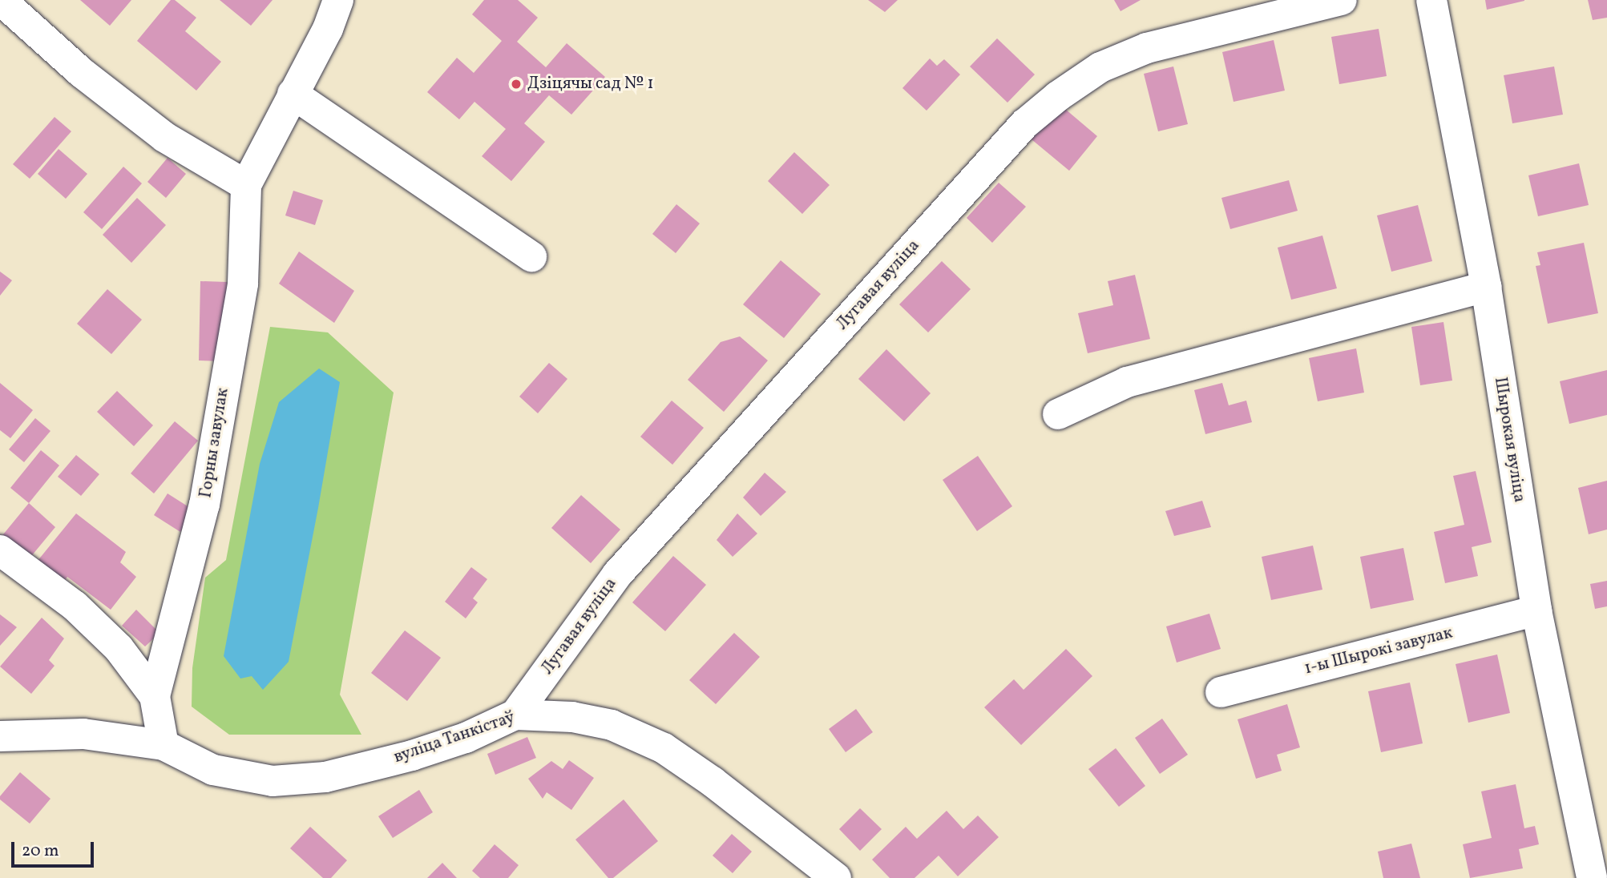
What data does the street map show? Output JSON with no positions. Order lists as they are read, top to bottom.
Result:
{
  "streets": {
    "street": [
      "Лугавая вуліца",
      "Шырокая вуліца",
      "Горны завулак",
      "1-ы Шырокі завулак",
      "вуліца Танкістаў"
    ]
  },
  "crossings": [
    ["Лугавая вуліца", "вуліца Танкістаў"],
    ["Шырокая вуліца", "1-ы Шырокі завулак"]
  ],
  "places": ["Дзіцячы сад № 1"],
  "scale_bar": "20 m"
}
